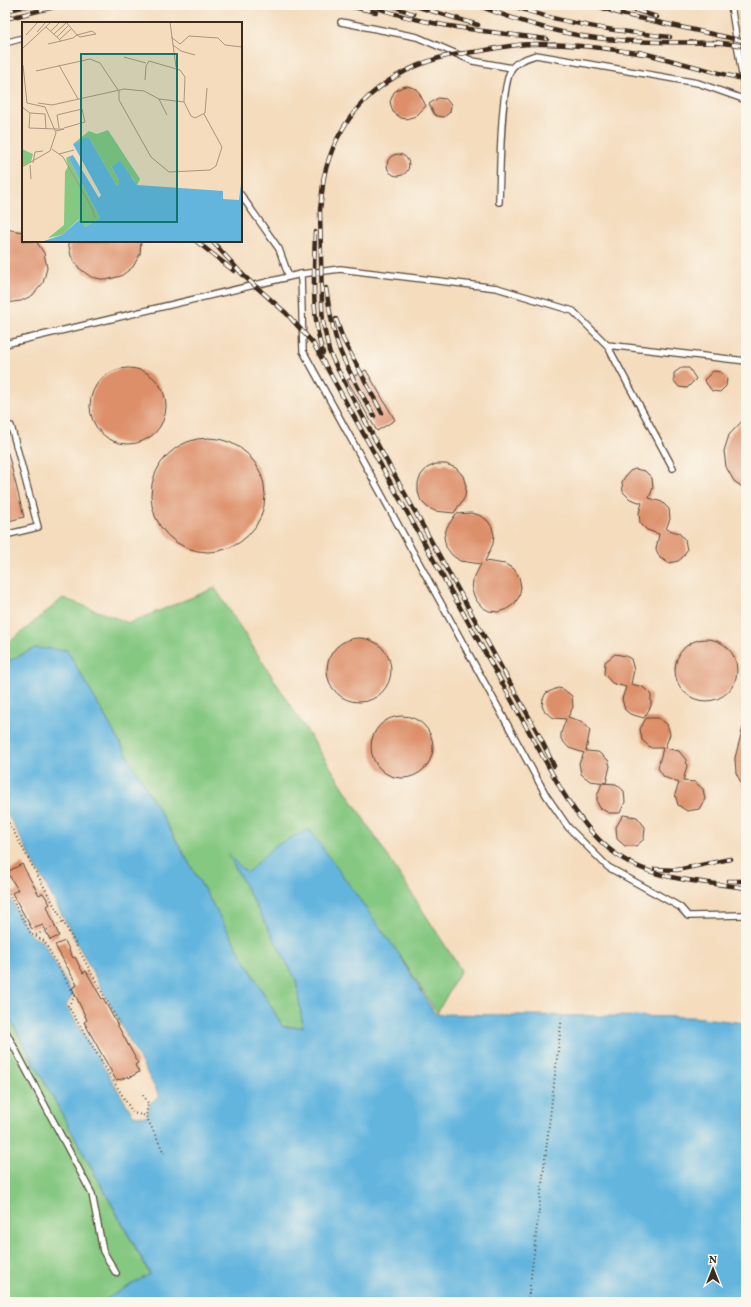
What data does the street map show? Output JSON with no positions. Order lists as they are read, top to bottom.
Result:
{
  "north": "top"
}
